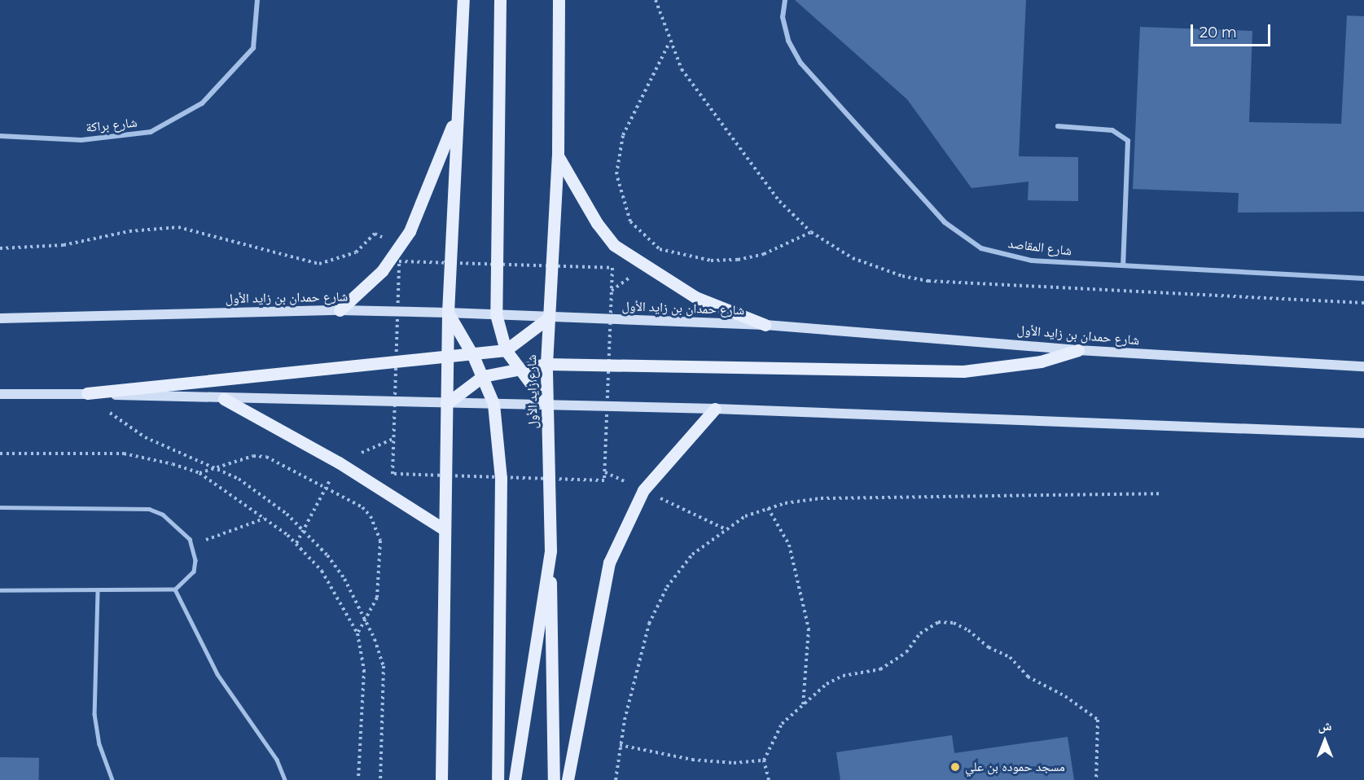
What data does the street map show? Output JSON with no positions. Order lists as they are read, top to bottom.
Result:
{
  "streets": {
    "main road": ["شارع حمدان بن زايد الأول", "شارع زايد الأول"],
    "street": ["شارع براكة", "شارع المقاصد"]
  },
  "crossings": [
    ["شارع حمدان بن زايد الأول", "شارع زايد الأول"]
  ],
  "places": ["مسجد حموده بن علي"],
  "scale_bar": "20 m",
  "north": "top"
}
